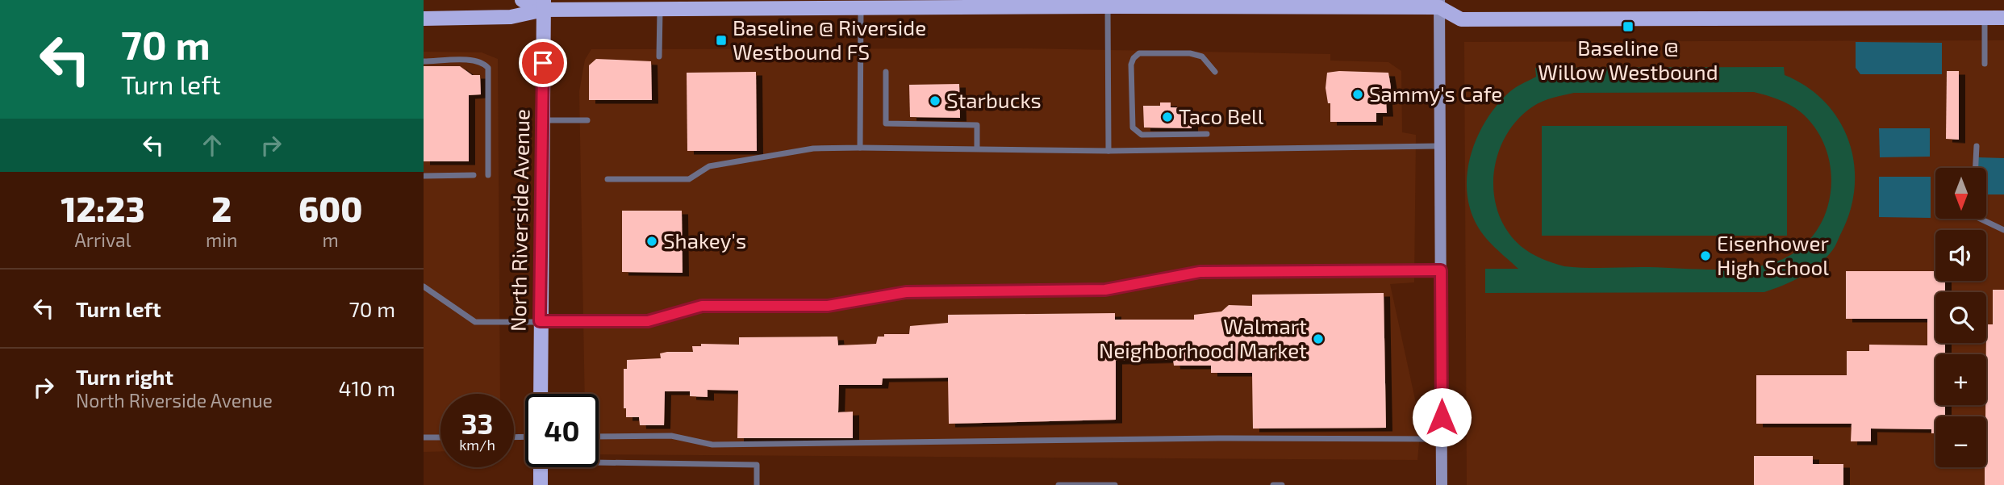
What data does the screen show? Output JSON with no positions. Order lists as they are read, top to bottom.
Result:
{
  "streets": {
    "main road": ["North Riverside Avenue"]
  },
  "places": {
    "transit": ["Baseline @ Willow Westbound", "Baseline @ Riverside Westbound FS"],
    "other": [
      "Sammy's Cafe",
      "Starbucks",
      "Taco Bell",
      "Shakey's",
      "Eisenhower High School",
      "Walmart Neighborhood Market"
    ]
  },
  "north": "bottom",
  "page": {
    "turn": ["70 m", "Turn left"],
    "map_buttons": ["+", "−"],
    "eta": [
      "12:23",
      "Arrival",
      "2",
      "min",
      "600",
      "m"
    ],
    "list": [
      {
        "name": "Turn left",
        "value": "70 m"
      },
      {
        "name": "Turn right",
        "note": "North Riverside Avenue",
        "value": "410 m"
      }
    ],
    "speed": "33 km/h",
    "limit": "40"
  }
}
